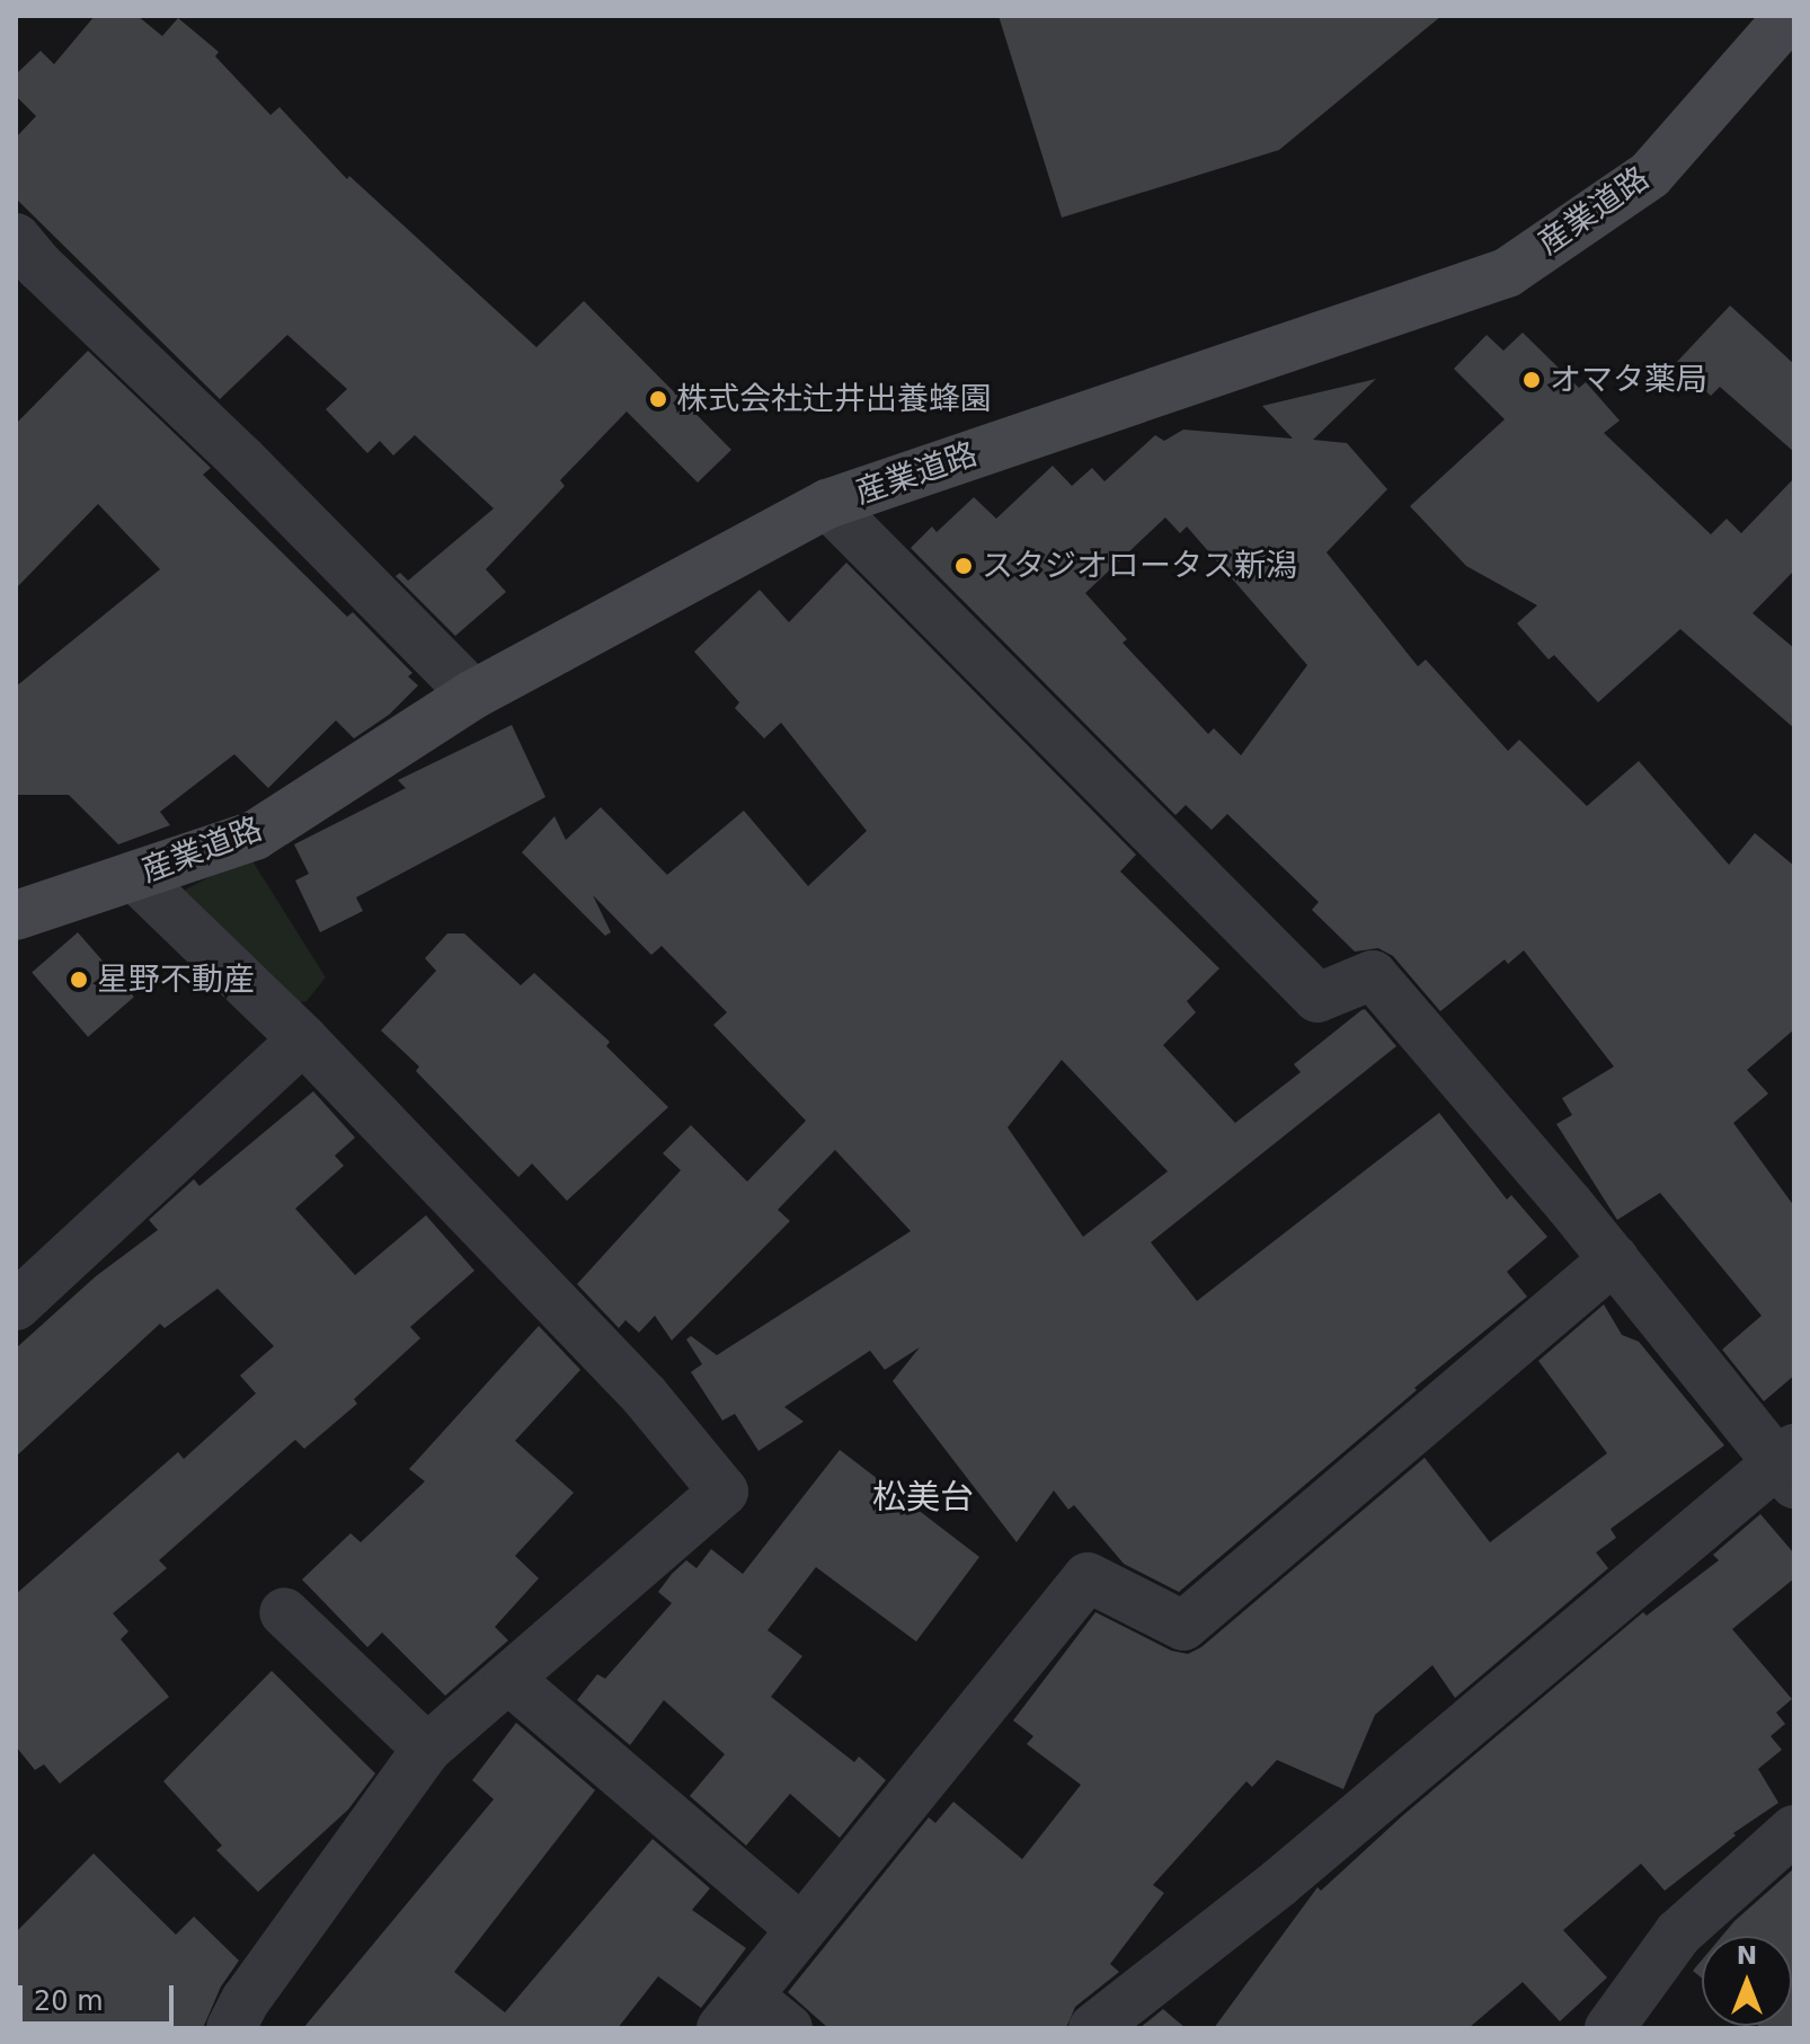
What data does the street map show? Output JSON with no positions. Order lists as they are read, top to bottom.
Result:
{
  "streets": {
    "street": ["産業道路"]
  },
  "districts": ["松美台"],
  "places": [
    "オマタ薬局",
    "株式会社辻井出養蜂園",
    "スタジオロータス新潟",
    "星野不動産"
  ],
  "scale_bar": "20 m",
  "north": "top"
}
